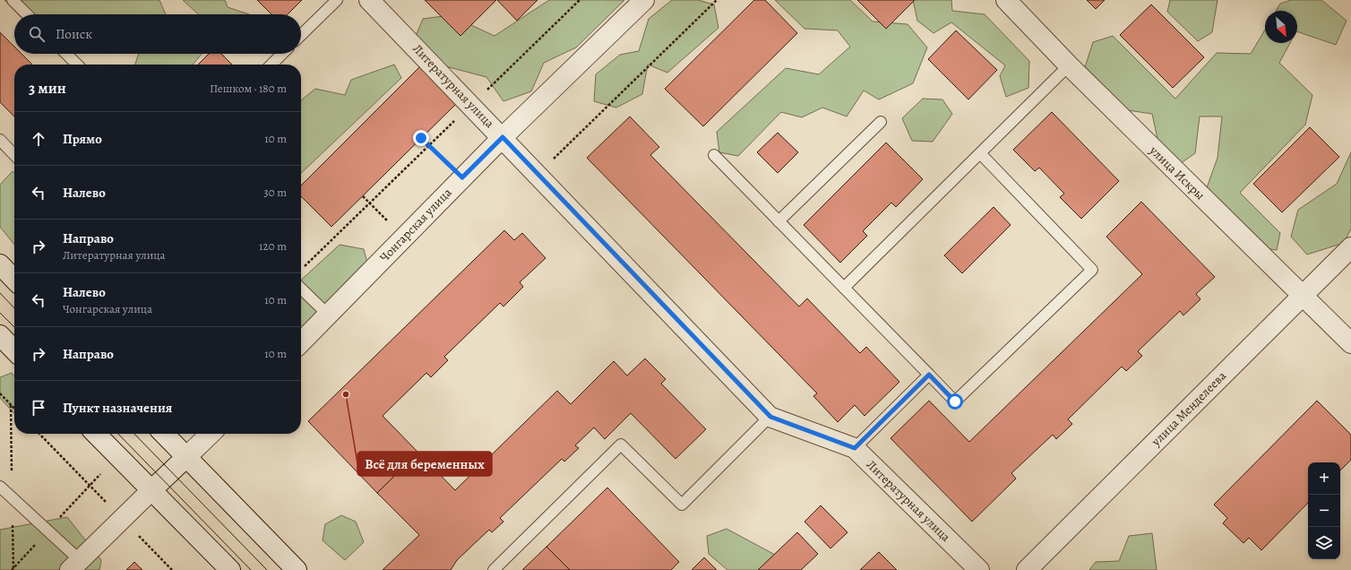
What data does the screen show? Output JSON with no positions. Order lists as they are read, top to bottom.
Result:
{
  "streets": {
    "street": [
      "Литературная улица",
      "улица Искры",
      "Чонгарская улица",
      "улица Менделеева"
    ]
  },
  "crossings": [
    ["Литературная улица", "Чонгарская улица"],
    ["улица Искры", "улица Менделеева"]
  ],
  "places": ["Всё для беременных"],
  "north": "bottom right",
  "page": {
    "search": "Поиск",
    "heading": ["3 мин", "Пешком · 180 m"],
    "list": [
      ["Прямо", "10 m"],
      ["Налево", "30 m"],
      ["Направо", "Литературная улица", "120 m"],
      ["Налево", "Чонгарская улица", "10 m"],
      ["Направо", "10 m"],
      "Пункт назначения"
    ],
    "map_buttons": ["+", "−"]
  }
}
